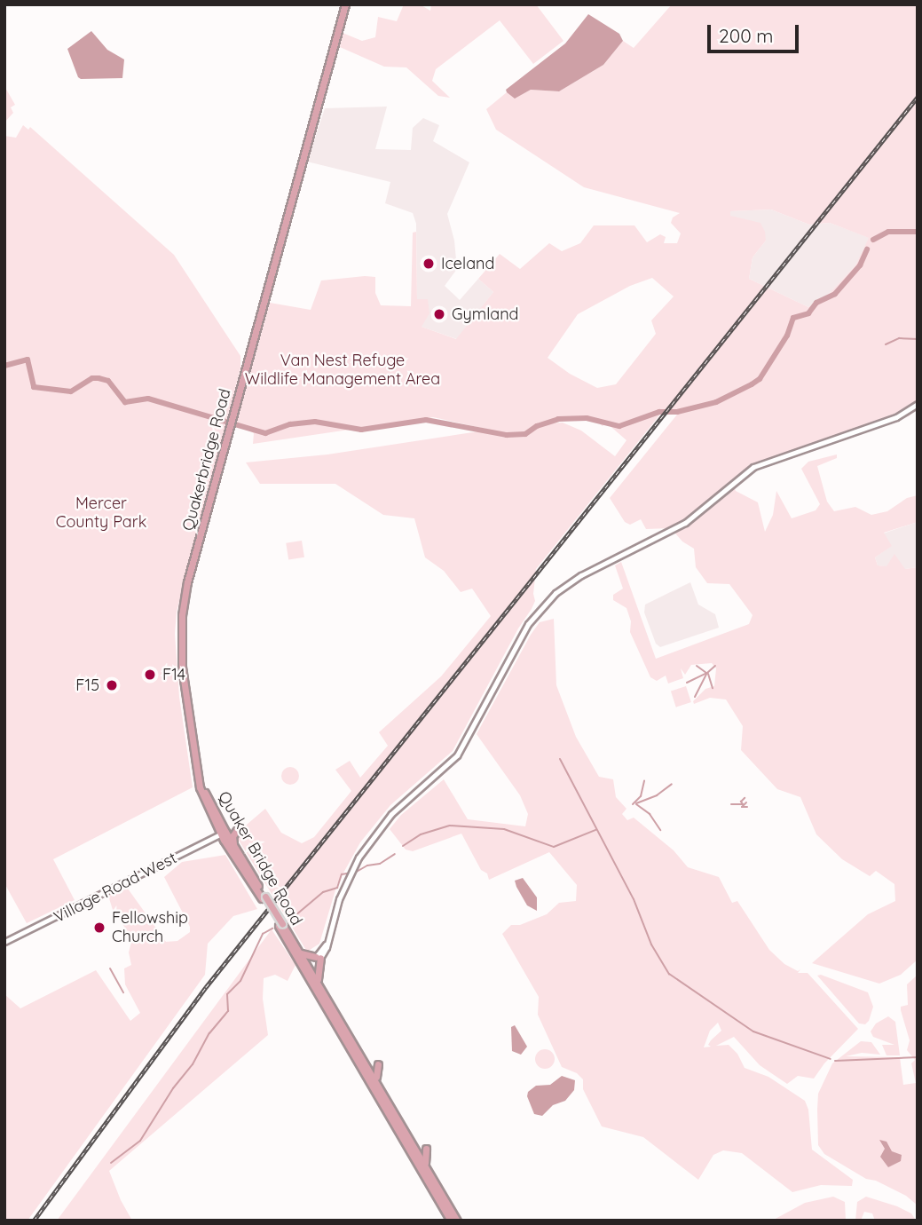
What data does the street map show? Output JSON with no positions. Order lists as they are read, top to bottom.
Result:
{
  "streets": {
    "main road": ["Quakerbridge Road", "Quaker Bridge Road", "Village Road West"]
  },
  "crossings": [
    ["Quakerbridge Road", "Quaker Bridge Road"],
    ["Quaker Bridge Road", "Village Road West"]
  ],
  "parks": ["Van Nest Refuge Wildlife Management Area", "Mercer County Park"],
  "places": [
    "Iceland",
    "Gymland",
    "F14",
    "F15",
    "Fellowship Church"
  ],
  "scale_bar": "200 m"
}
